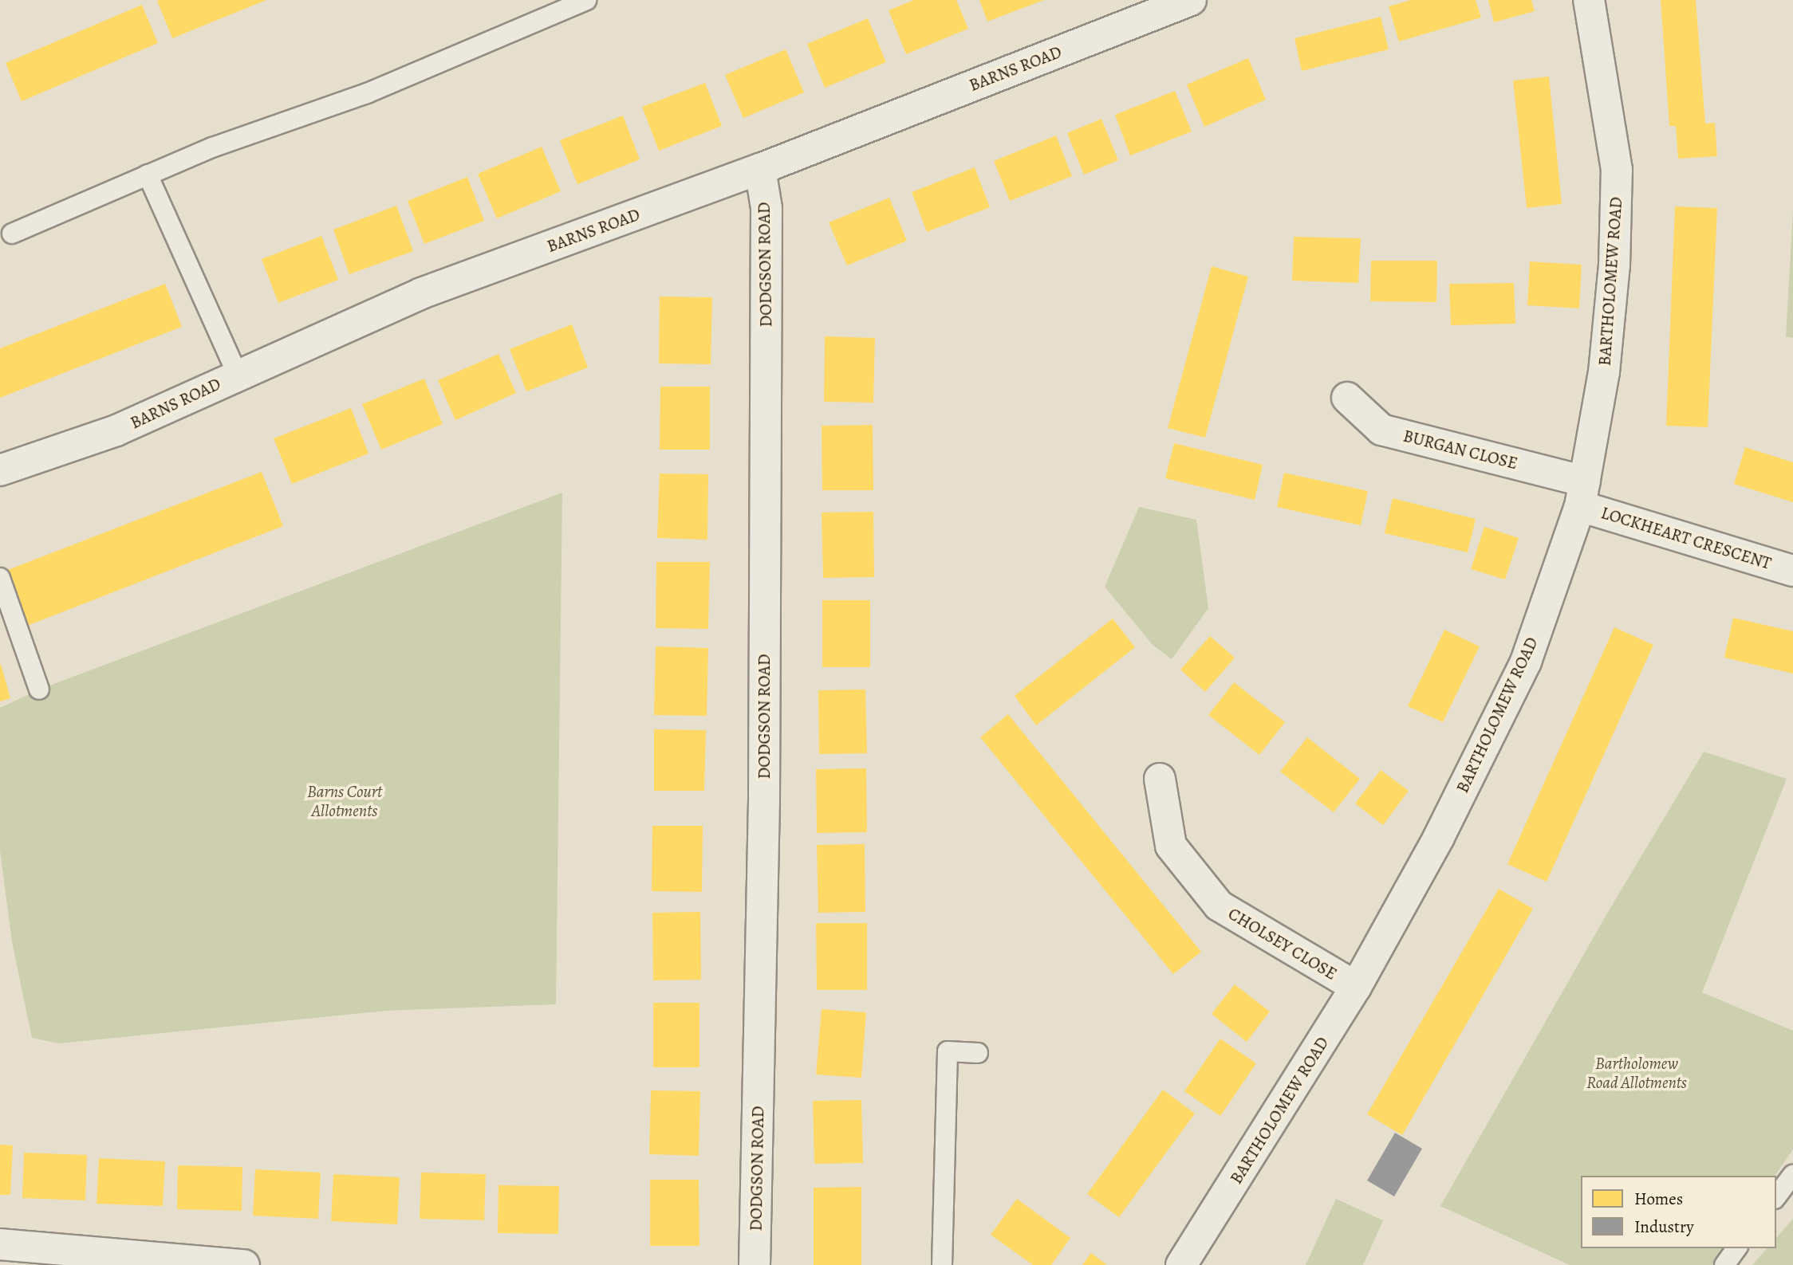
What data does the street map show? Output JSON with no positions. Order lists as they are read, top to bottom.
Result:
{
  "streets": {
    "street": [
      "BARNS ROAD",
      "DODGSON ROAD",
      "BARTHOLOMEW ROAD",
      "BURGAN CLOSE",
      "LOCKHEART CRESCENT",
      "CHOLSEY CLOSE"
    ]
  },
  "crossings": [
    ["BARNS ROAD", "DODGSON ROAD"],
    ["BARTHOLOMEW ROAD", "BURGAN CLOSE"],
    ["BARTHOLOMEW ROAD", "LOCKHEART CRESCENT"],
    ["BARTHOLOMEW ROAD", "CHOLSEY CLOSE"],
    ["BURGAN CLOSE", "LOCKHEART CRESCENT"]
  ],
  "parks": ["Barns Court Allotments", "Bartholomew Road Allotments"],
  "legend": ["Homes", "Industry"]
}
